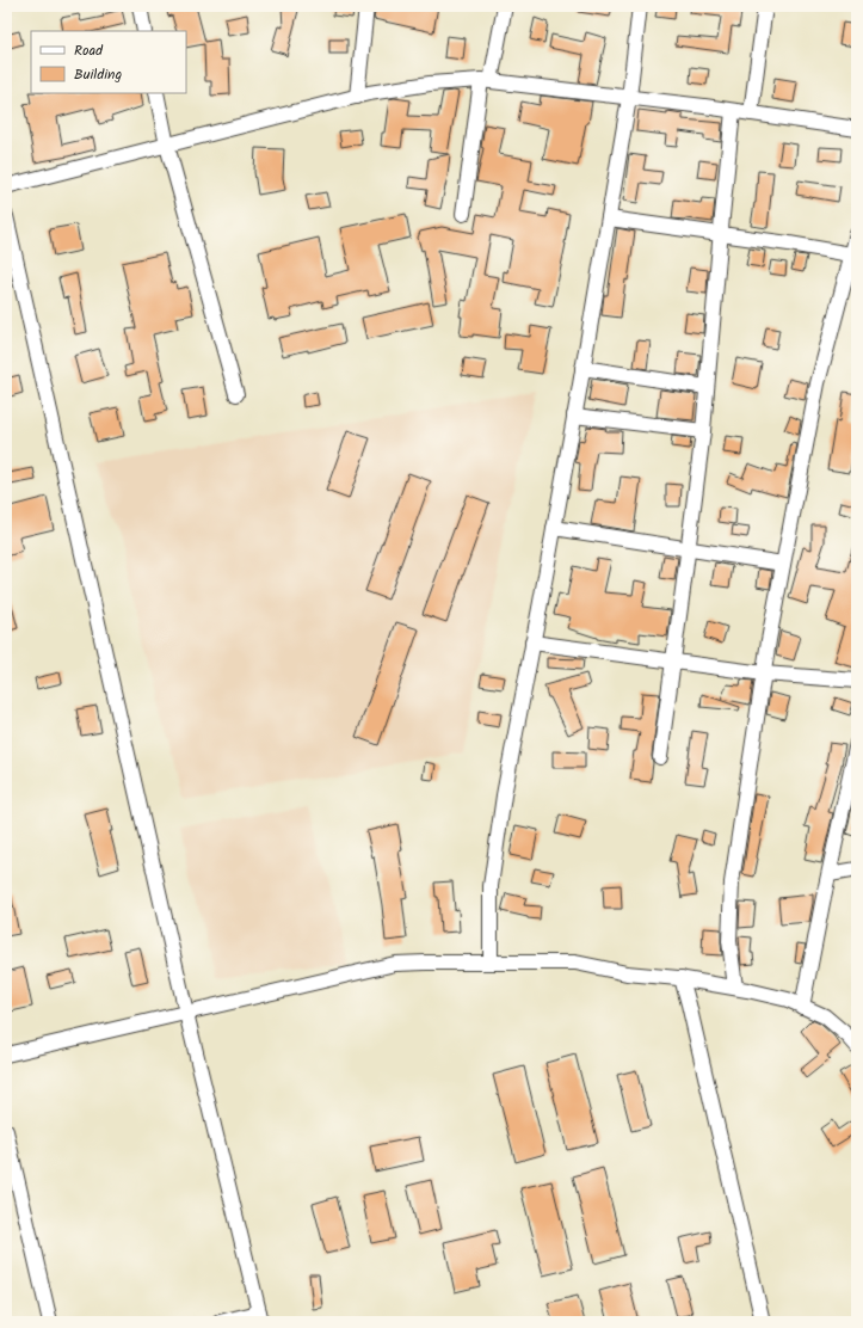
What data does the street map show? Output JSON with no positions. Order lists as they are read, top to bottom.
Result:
{
  "legend": ["Road", "Building"]
}
